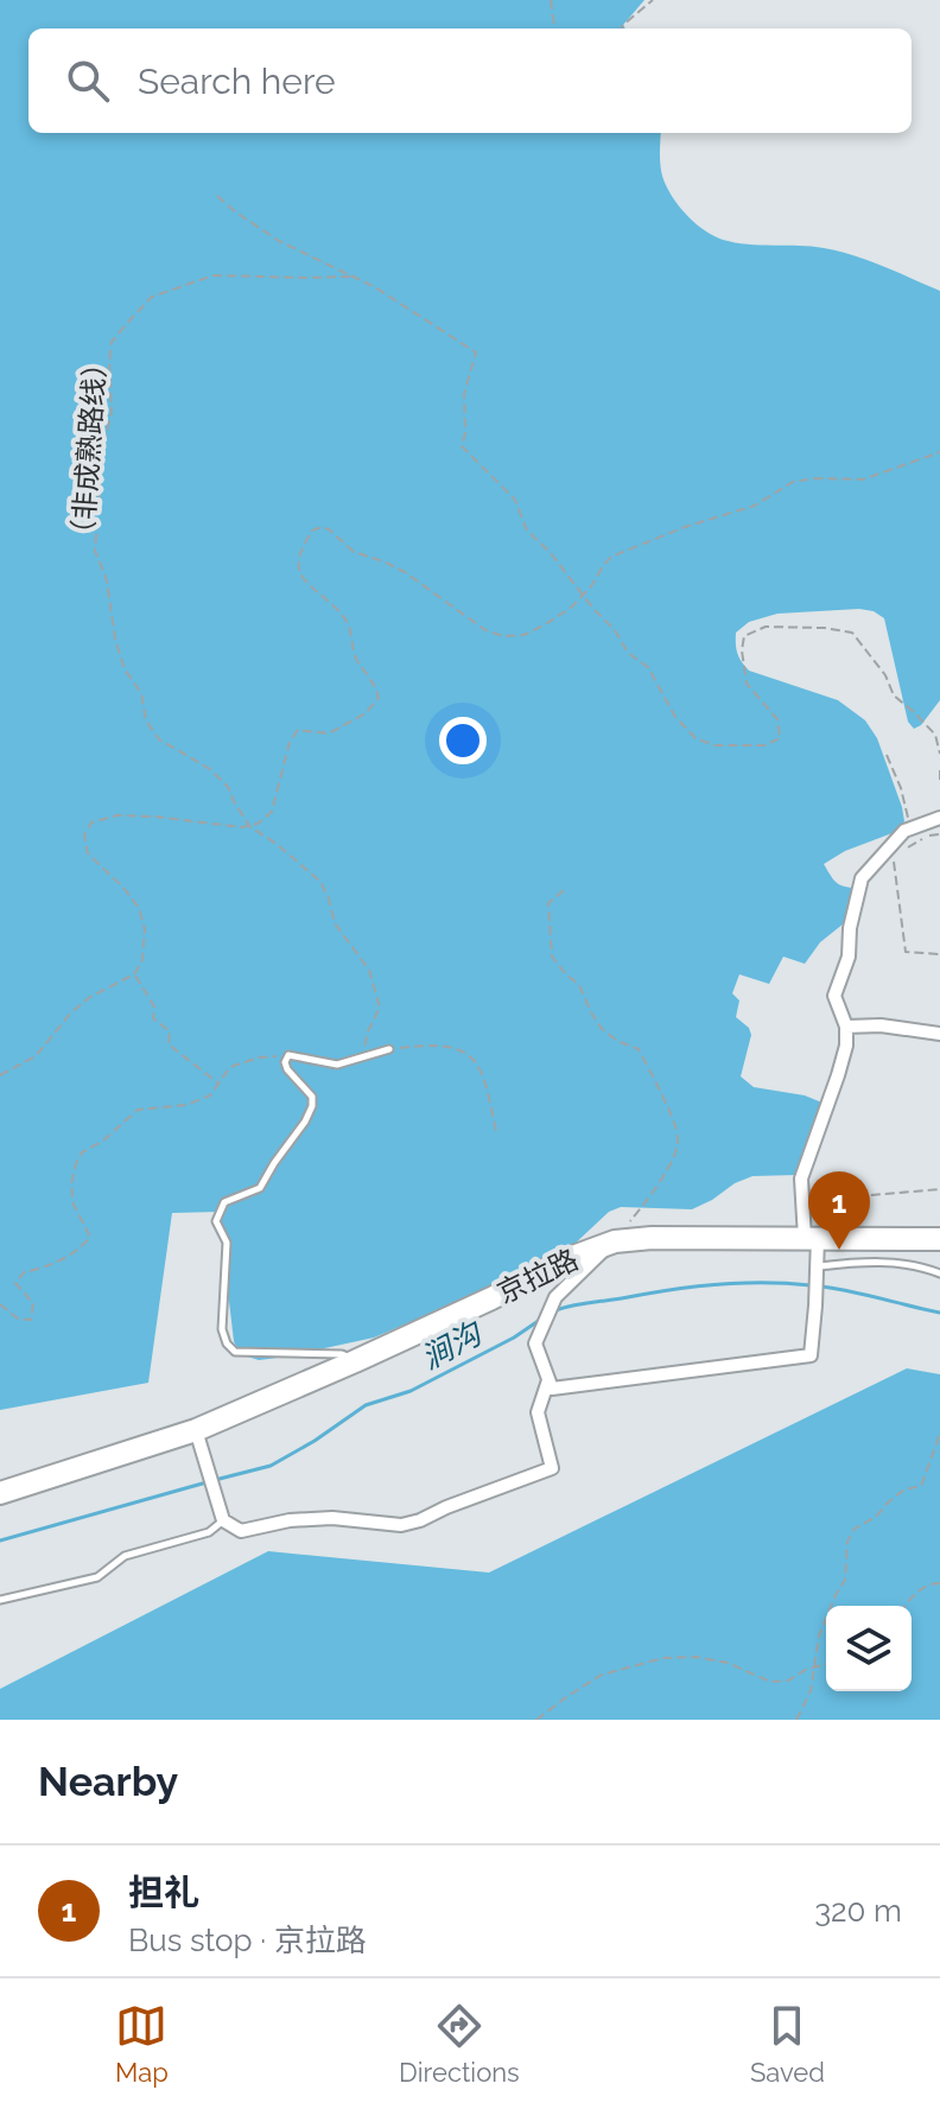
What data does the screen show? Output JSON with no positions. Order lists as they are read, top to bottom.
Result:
{
  "streets": {
    "highway": ["京拉路"],
    "path": ["（非成熟路线）"]
  },
  "water": ["涧沟"],
  "page": {
    "search": "Search here",
    "pins": "1",
    "heading": "Nearby",
    "list": [
      {
        "mark": "1",
        "name": "担礼",
        "note": "Bus stop · 京拉路",
        "value": "320 m"
      }
    ],
    "nav": ["Map", "Directions", "Saved"]
  }
}
